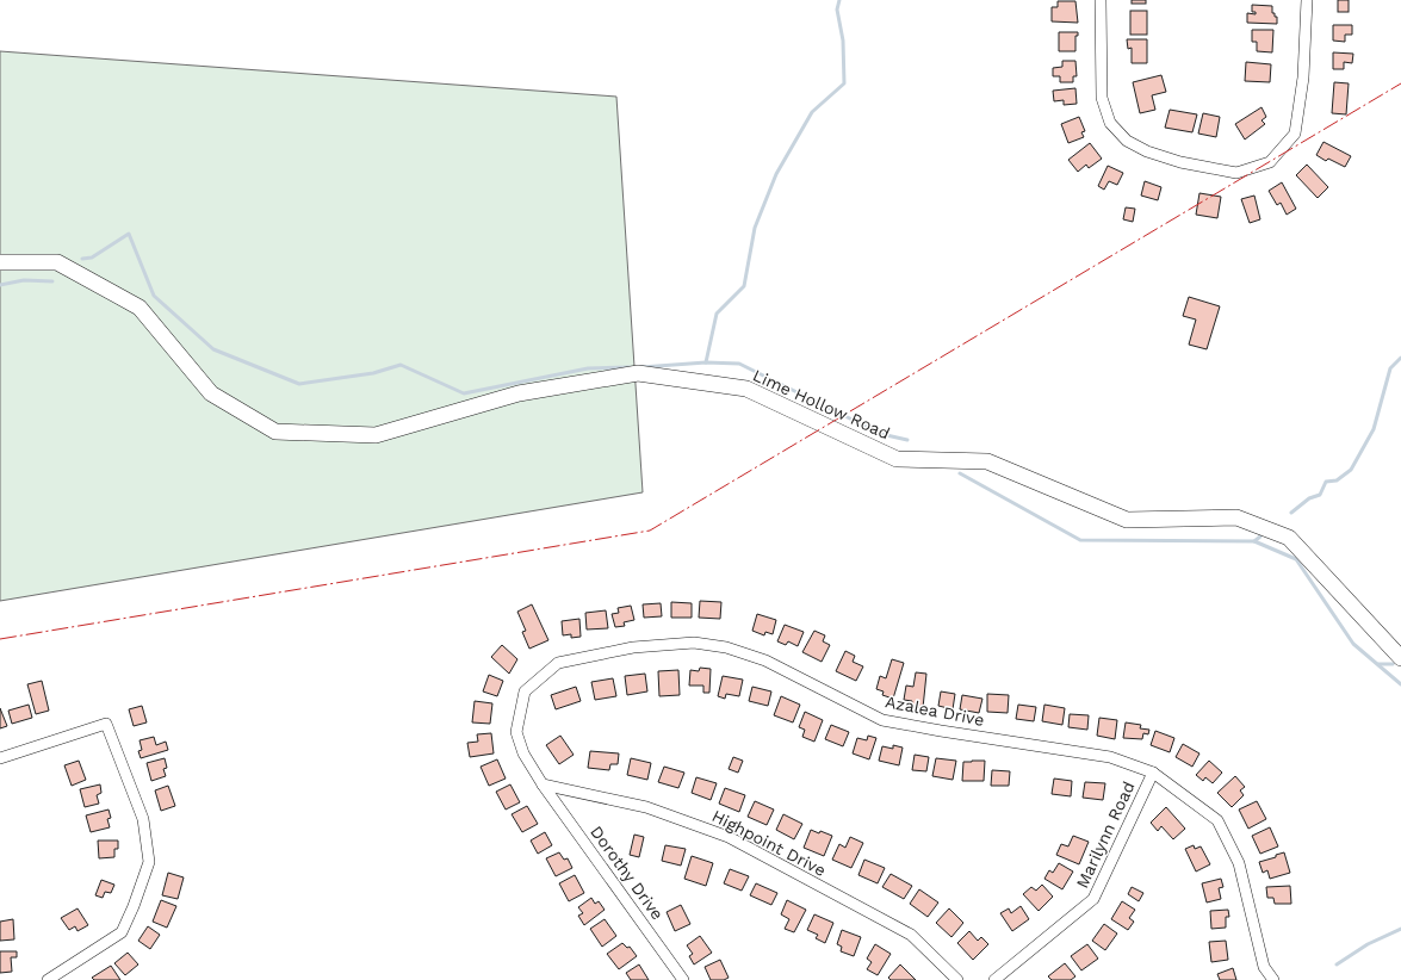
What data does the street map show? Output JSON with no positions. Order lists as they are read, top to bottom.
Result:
{
  "streets": {
    "street": [
      "Lime Hollow Road",
      "Azalea Drive",
      "Marilynn Road",
      "Highpoint Drive",
      "Dorothy Drive"
    ]
  },
  "crossings": [
    ["Azalea Drive", "Marilynn Road"],
    ["Azalea Drive", "Highpoint Drive"],
    ["Azalea Drive", "Dorothy Drive"],
    ["Highpoint Drive", "Dorothy Drive"]
  ]
}
